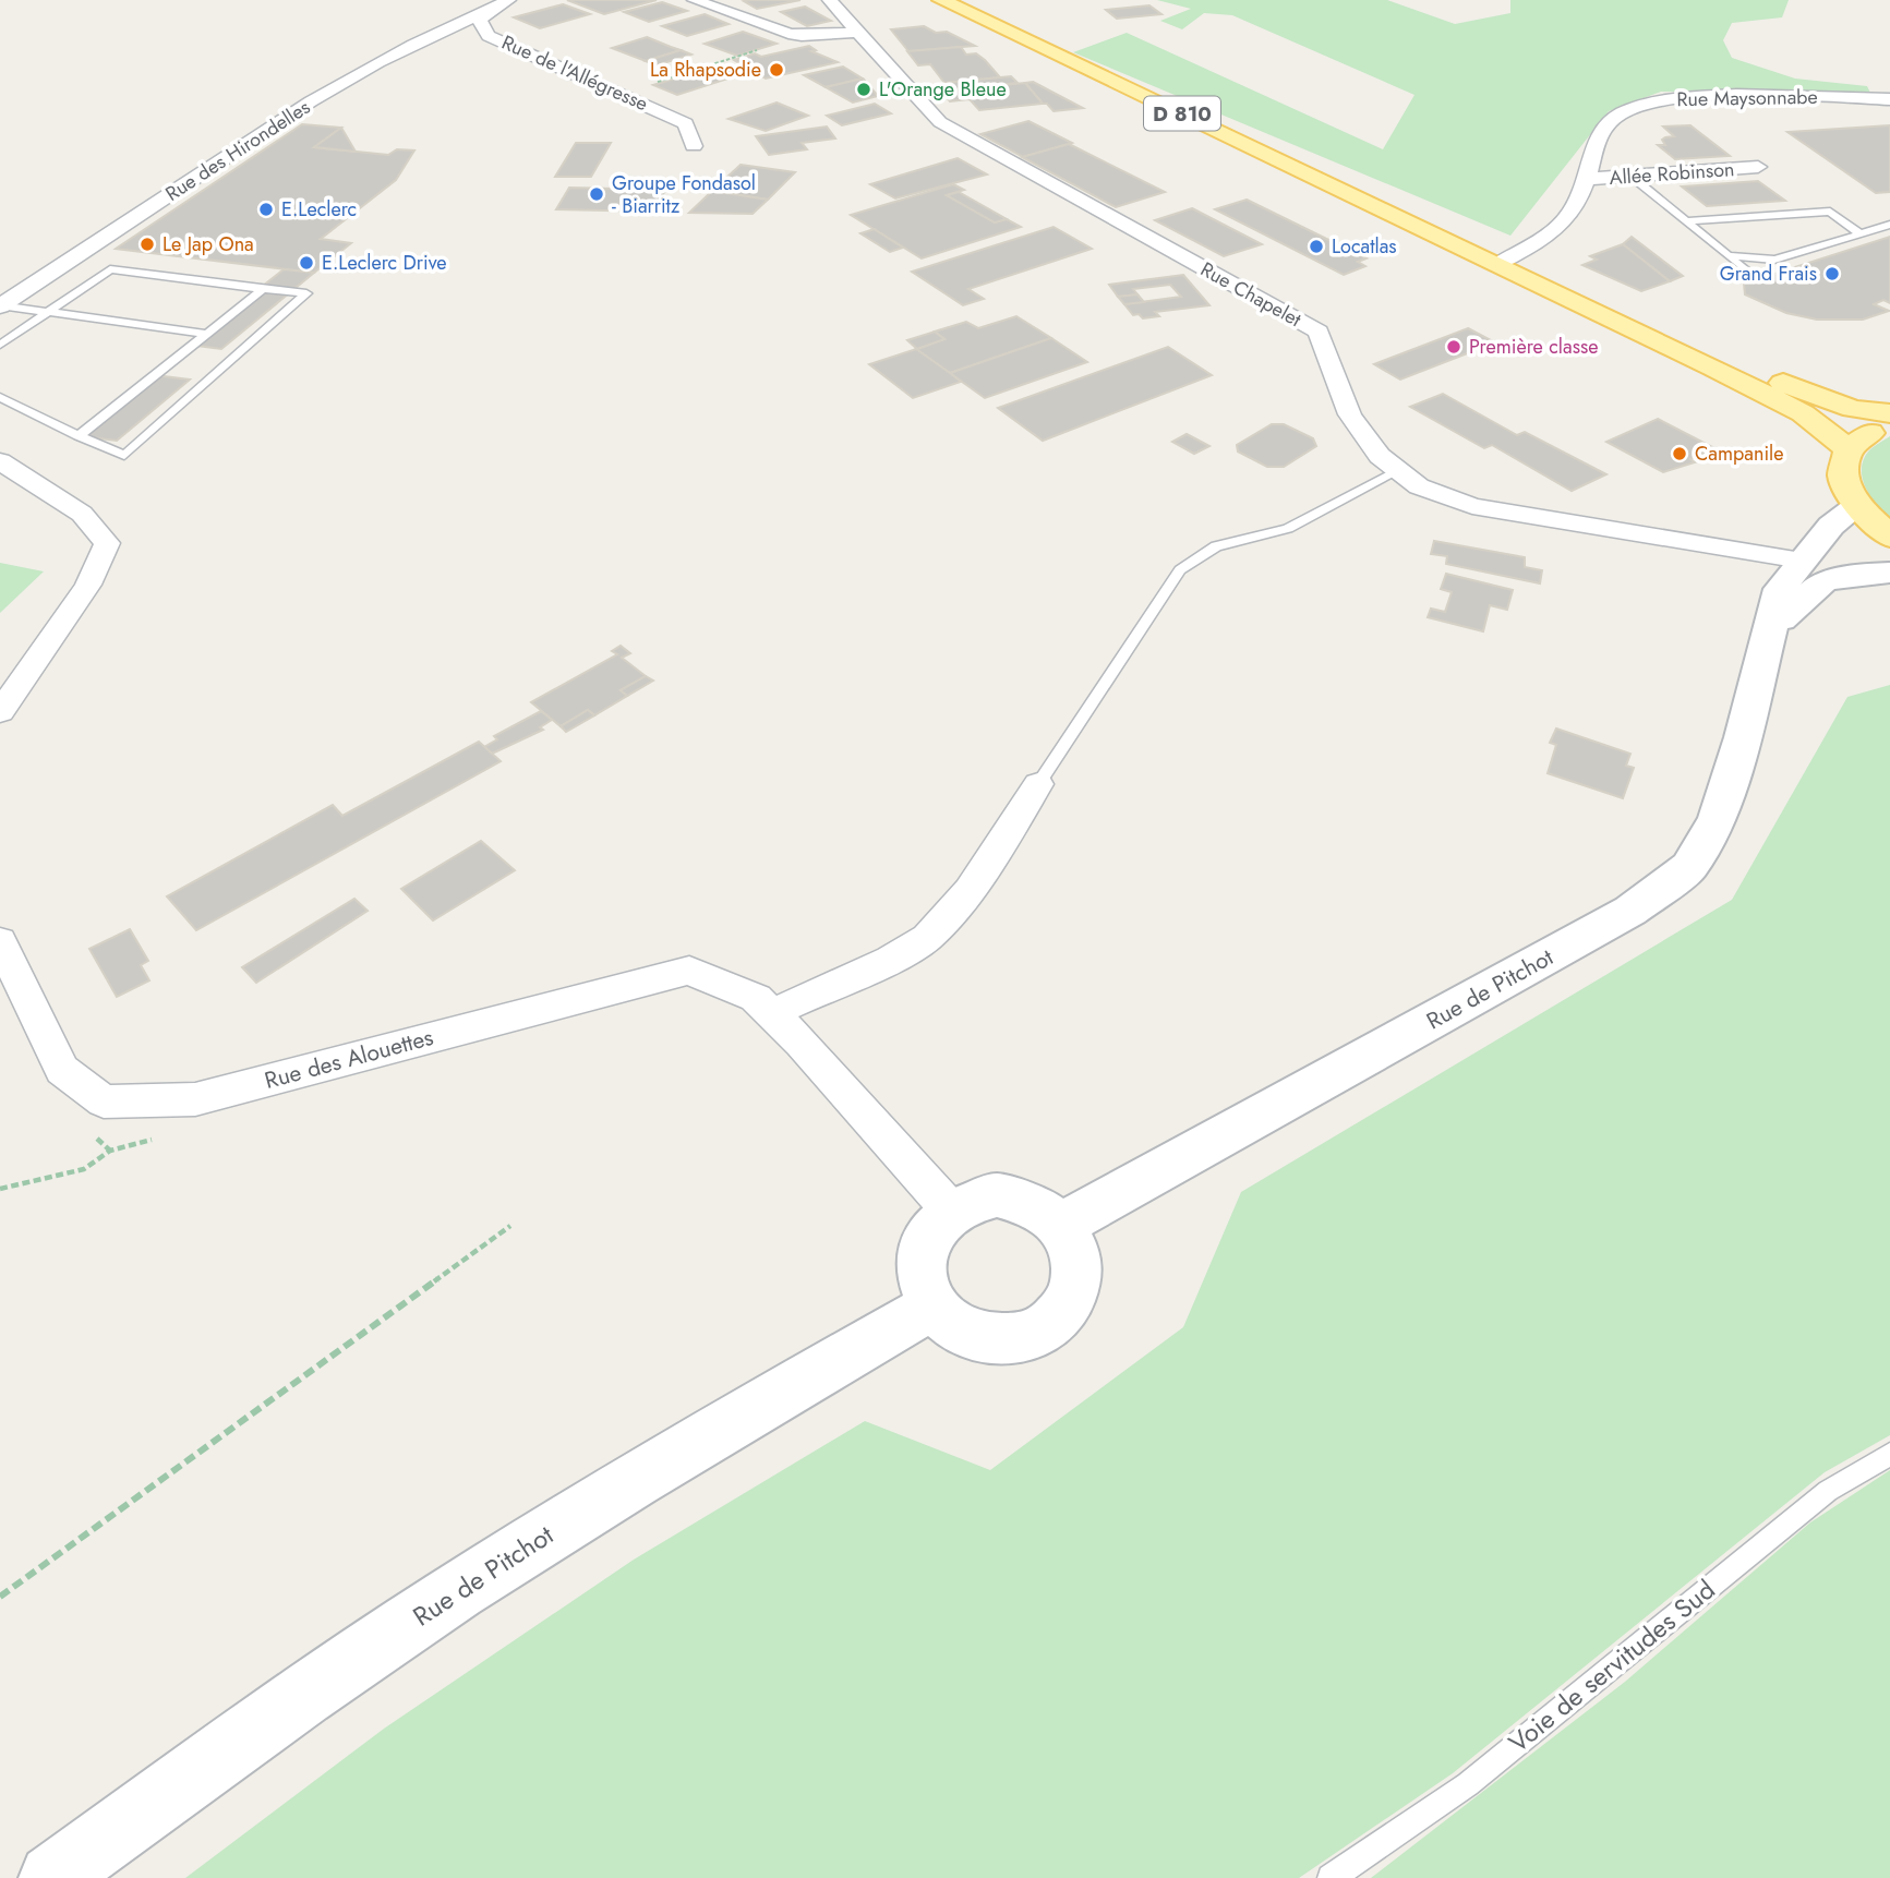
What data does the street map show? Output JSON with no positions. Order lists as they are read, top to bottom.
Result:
{
  "streets": {
    "main road": ["D 810"],
    "street": [
      "Rue de l'Allégresse",
      "Rue Maysonnabe",
      "Rue des Hirondelles",
      "Allée Robinson",
      "Rue Chapelet",
      "Rue de Pitchot",
      "Rue des Alouettes"
    ],
    "lane": ["Voie de servitudes Sud"]
  },
  "crossings": [
    ["Rue de l'Allégresse", "Rue des Hirondelles"],
    ["Rue Maysonnabe", "D 810"],
    ["Rue Maysonnabe", "Allée Robinson"],
    ["Rue Chapelet", "Rue de Pitchot"],
    ["Rue de Pitchot", "Rue des Alouettes"]
  ],
  "places": [
    "La Rhapsodie",
    "L'Orange Bleue",
    "Groupe Fondasol - Biarritz",
    "E.Leclerc",
    "Le Jap Ona",
    "Locatlas",
    "E.Leclerc Drive",
    "Grand Frais",
    "Première classe",
    "Campanile"
  ]
}
